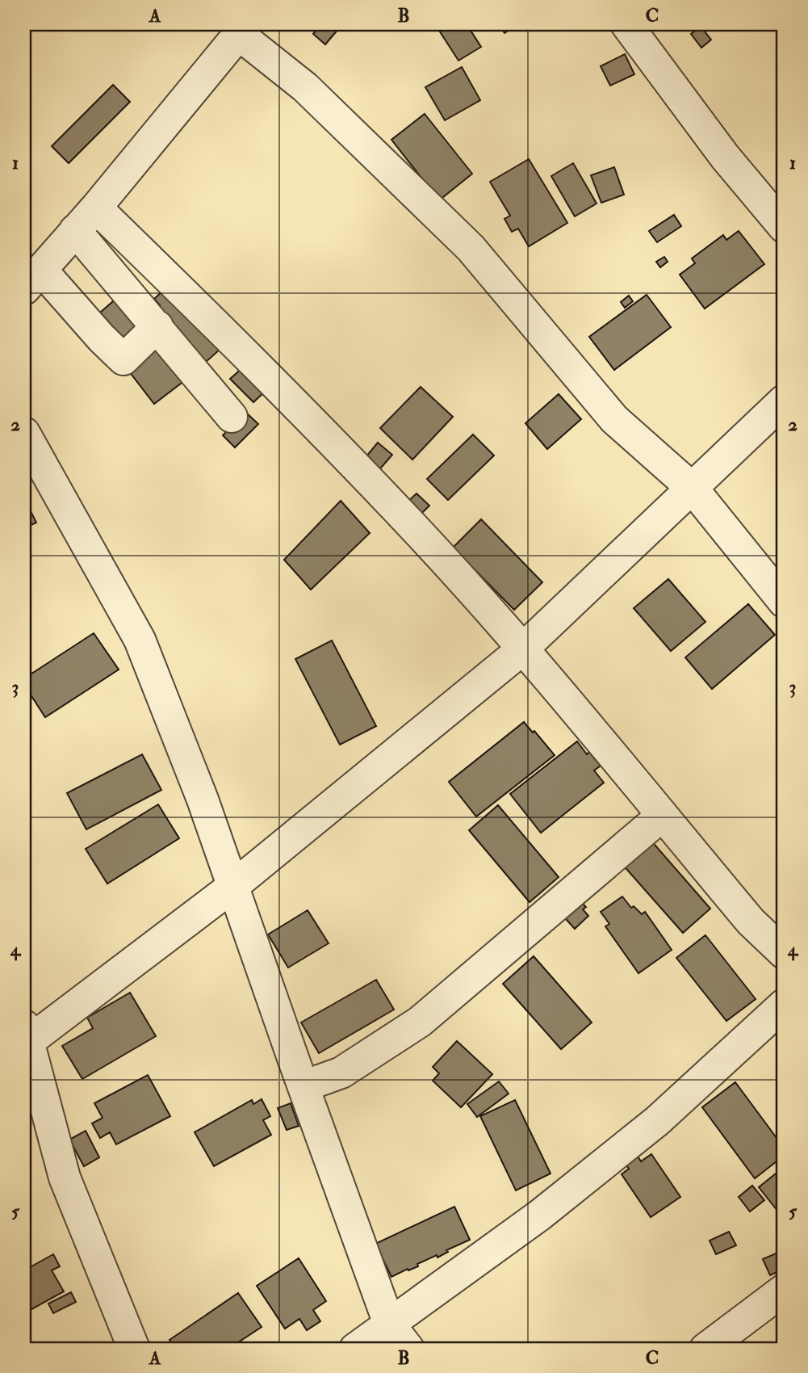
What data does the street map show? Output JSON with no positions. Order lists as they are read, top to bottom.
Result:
{
  "grid": {
    "columns": ["A", "B", "C"],
    "rows": [
      "1",
      "2",
      "3",
      "4",
      "5"
    ]
  }
}
